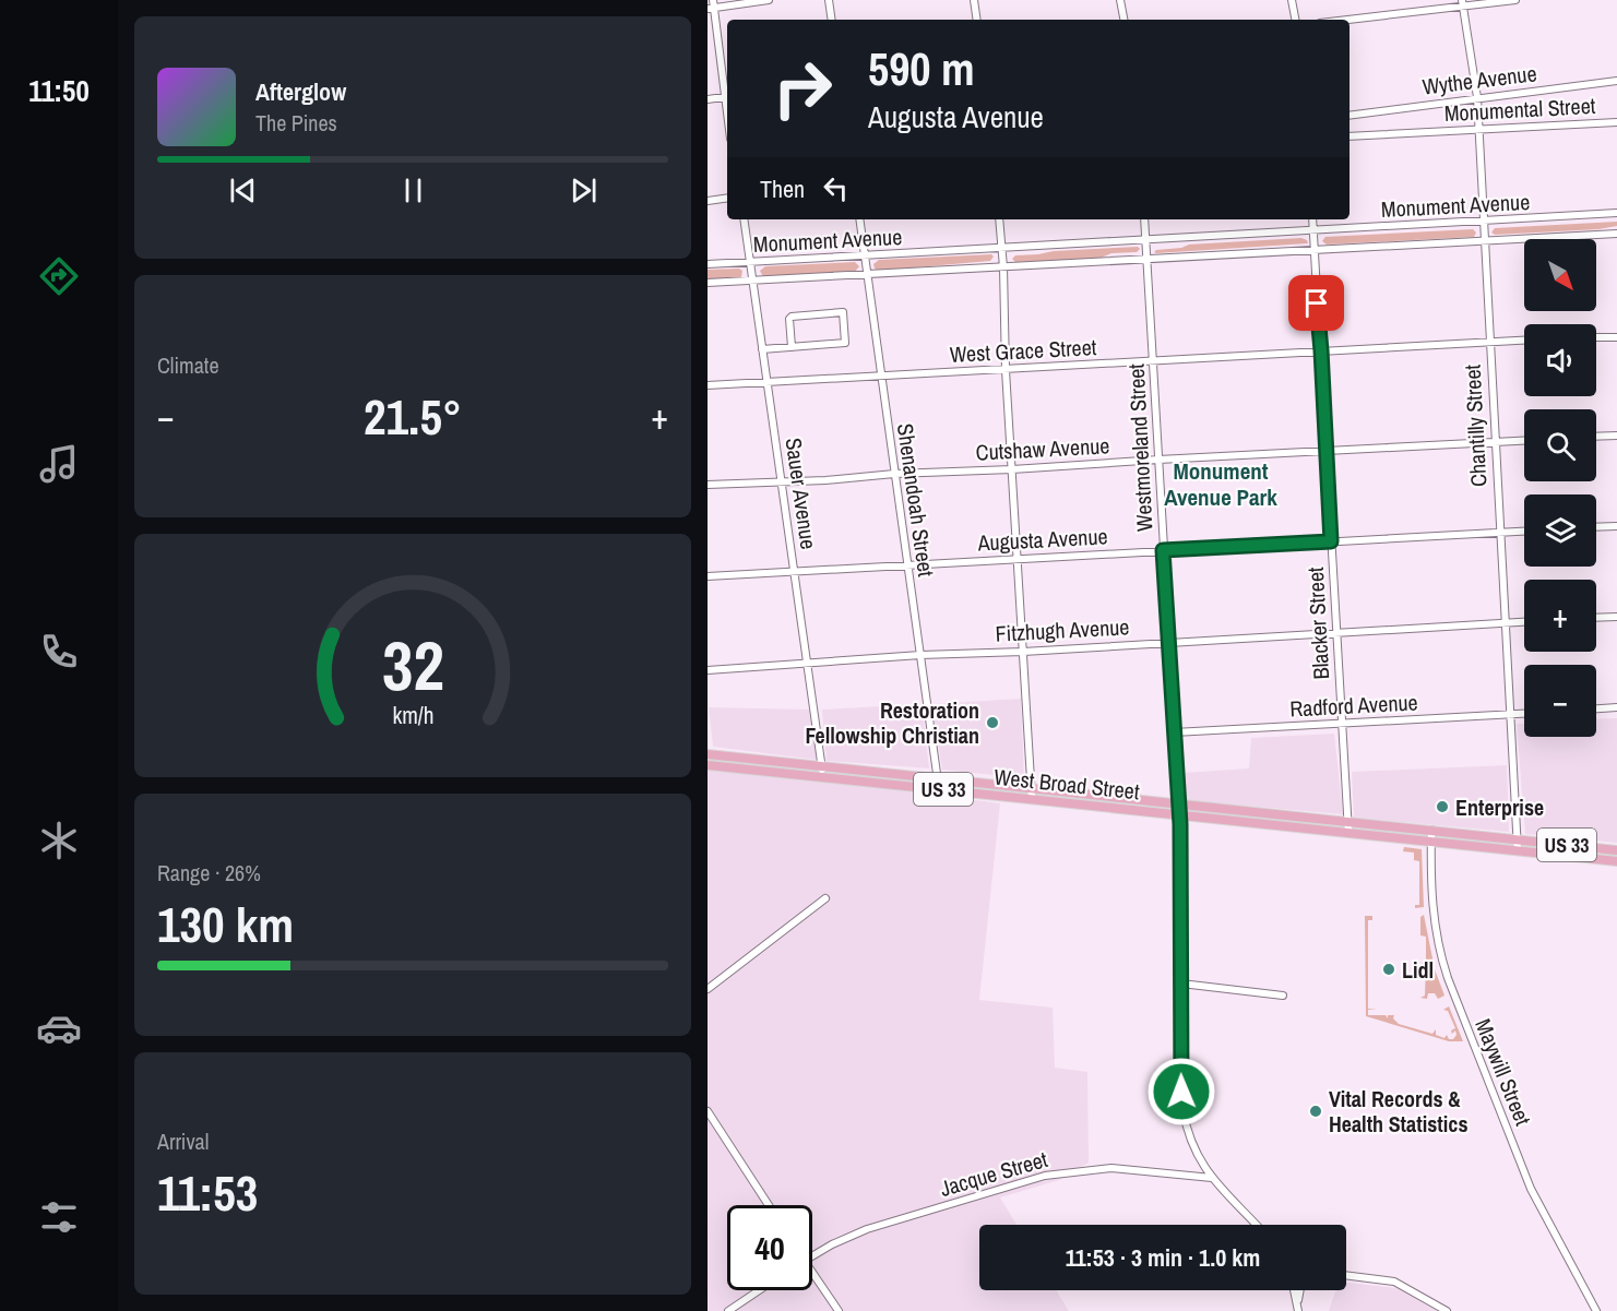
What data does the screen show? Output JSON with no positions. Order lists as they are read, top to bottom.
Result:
{
  "streets": {
    "main road": ["West Broad Street", "US 33"],
    "street": [
      "Wythe Avenue",
      "Monumental Street",
      "Monument Avenue",
      "West Grace Street",
      "Chantilly Street",
      "Westmoreland Street",
      "Cutshaw Avenue",
      "Sauer Avenue",
      "Shenandoah Street",
      "Augusta Avenue",
      "Blacker Street",
      "Fitzhugh Avenue",
      "Radford Avenue",
      "Maywill Street",
      "Jacque Street"
    ]
  },
  "crossings": [
    ["Wythe Avenue", "Chantilly Street"],
    ["Monumental Street", "Chantilly Street"],
    ["Monument Avenue", "Chantilly Street"],
    ["Monument Avenue", "Westmoreland Street"],
    ["Monument Avenue", "Sauer Avenue"],
    ["Monument Avenue", "Shenandoah Street"],
    ["Monument Avenue", "Blacker Street"],
    ["West Grace Street", "Chantilly Street"],
    ["West Grace Street", "Westmoreland Street"],
    ["West Grace Street", "Sauer Avenue"],
    ["West Grace Street", "Shenandoah Street"],
    ["West Grace Street", "Blacker Street"],
    ["Chantilly Street", "Cutshaw Avenue"],
    ["Chantilly Street", "Augusta Avenue"],
    ["Chantilly Street", "Fitzhugh Avenue"],
    ["Chantilly Street", "Radford Avenue"],
    ["Chantilly Street", "West Broad Street"],
    ["Westmoreland Street", "Cutshaw Avenue"],
    ["Westmoreland Street", "Augusta Avenue"],
    ["Westmoreland Street", "Fitzhugh Avenue"],
    ["Westmoreland Street", "Radford Avenue"],
    ["Westmoreland Street", "West Broad Street"],
    ["Westmoreland Street", "Jacque Street"],
    ["Cutshaw Avenue", "Sauer Avenue"],
    ["Cutshaw Avenue", "Shenandoah Street"],
    ["Cutshaw Avenue", "Blacker Street"],
    ["Sauer Avenue", "Augusta Avenue"],
    ["Sauer Avenue", "Fitzhugh Avenue"],
    ["Sauer Avenue", "West Broad Street"],
    ["Shenandoah Street", "Augusta Avenue"],
    ["Shenandoah Street", "Fitzhugh Avenue"],
    ["Shenandoah Street", "West Broad Street"],
    ["Augusta Avenue", "Blacker Street"],
    ["Blacker Street", "Fitzhugh Avenue"],
    ["Blacker Street", "Radford Avenue"],
    ["Blacker Street", "West Broad Street"],
    ["West Broad Street", "Maywill Street"]
  ],
  "districts": ["Monument Avenue Park"],
  "places": [
    "Restoration Fellowship Christian",
    "Enterprise",
    "Lidl",
    "Vital Records & Health Statistics"
  ],
  "north": "bottom right",
  "page": {
    "tabs": "11:50",
    "turn": ["590 m", "Augusta Avenue"],
    "song": ["Afterglow", "The Pines"],
    "then": "Then",
    "map_buttons": ["+", "−"],
    "tile": [
      "Climate",
      ["Range · 26%", "130 km"],
      ["Arrival", "11:53"]
    ],
    "heat": ["−", "21.5°", "+"],
    "limit": "40",
    "trip": "11:53 · 3 min · 1.0 km",
    "gauge": ["32", "km/h"]
  }
}
